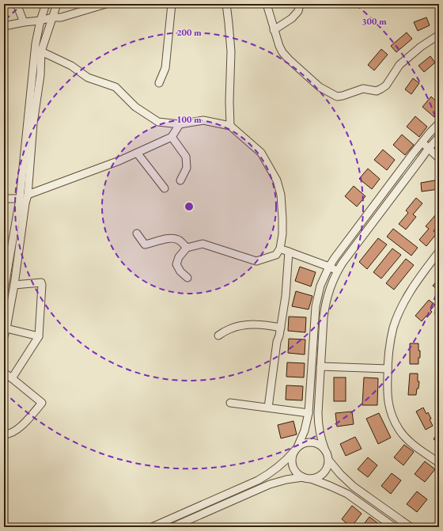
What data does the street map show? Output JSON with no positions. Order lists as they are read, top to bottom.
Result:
{
  "rings": ["300 m", "200 m", "100 m"]
}
